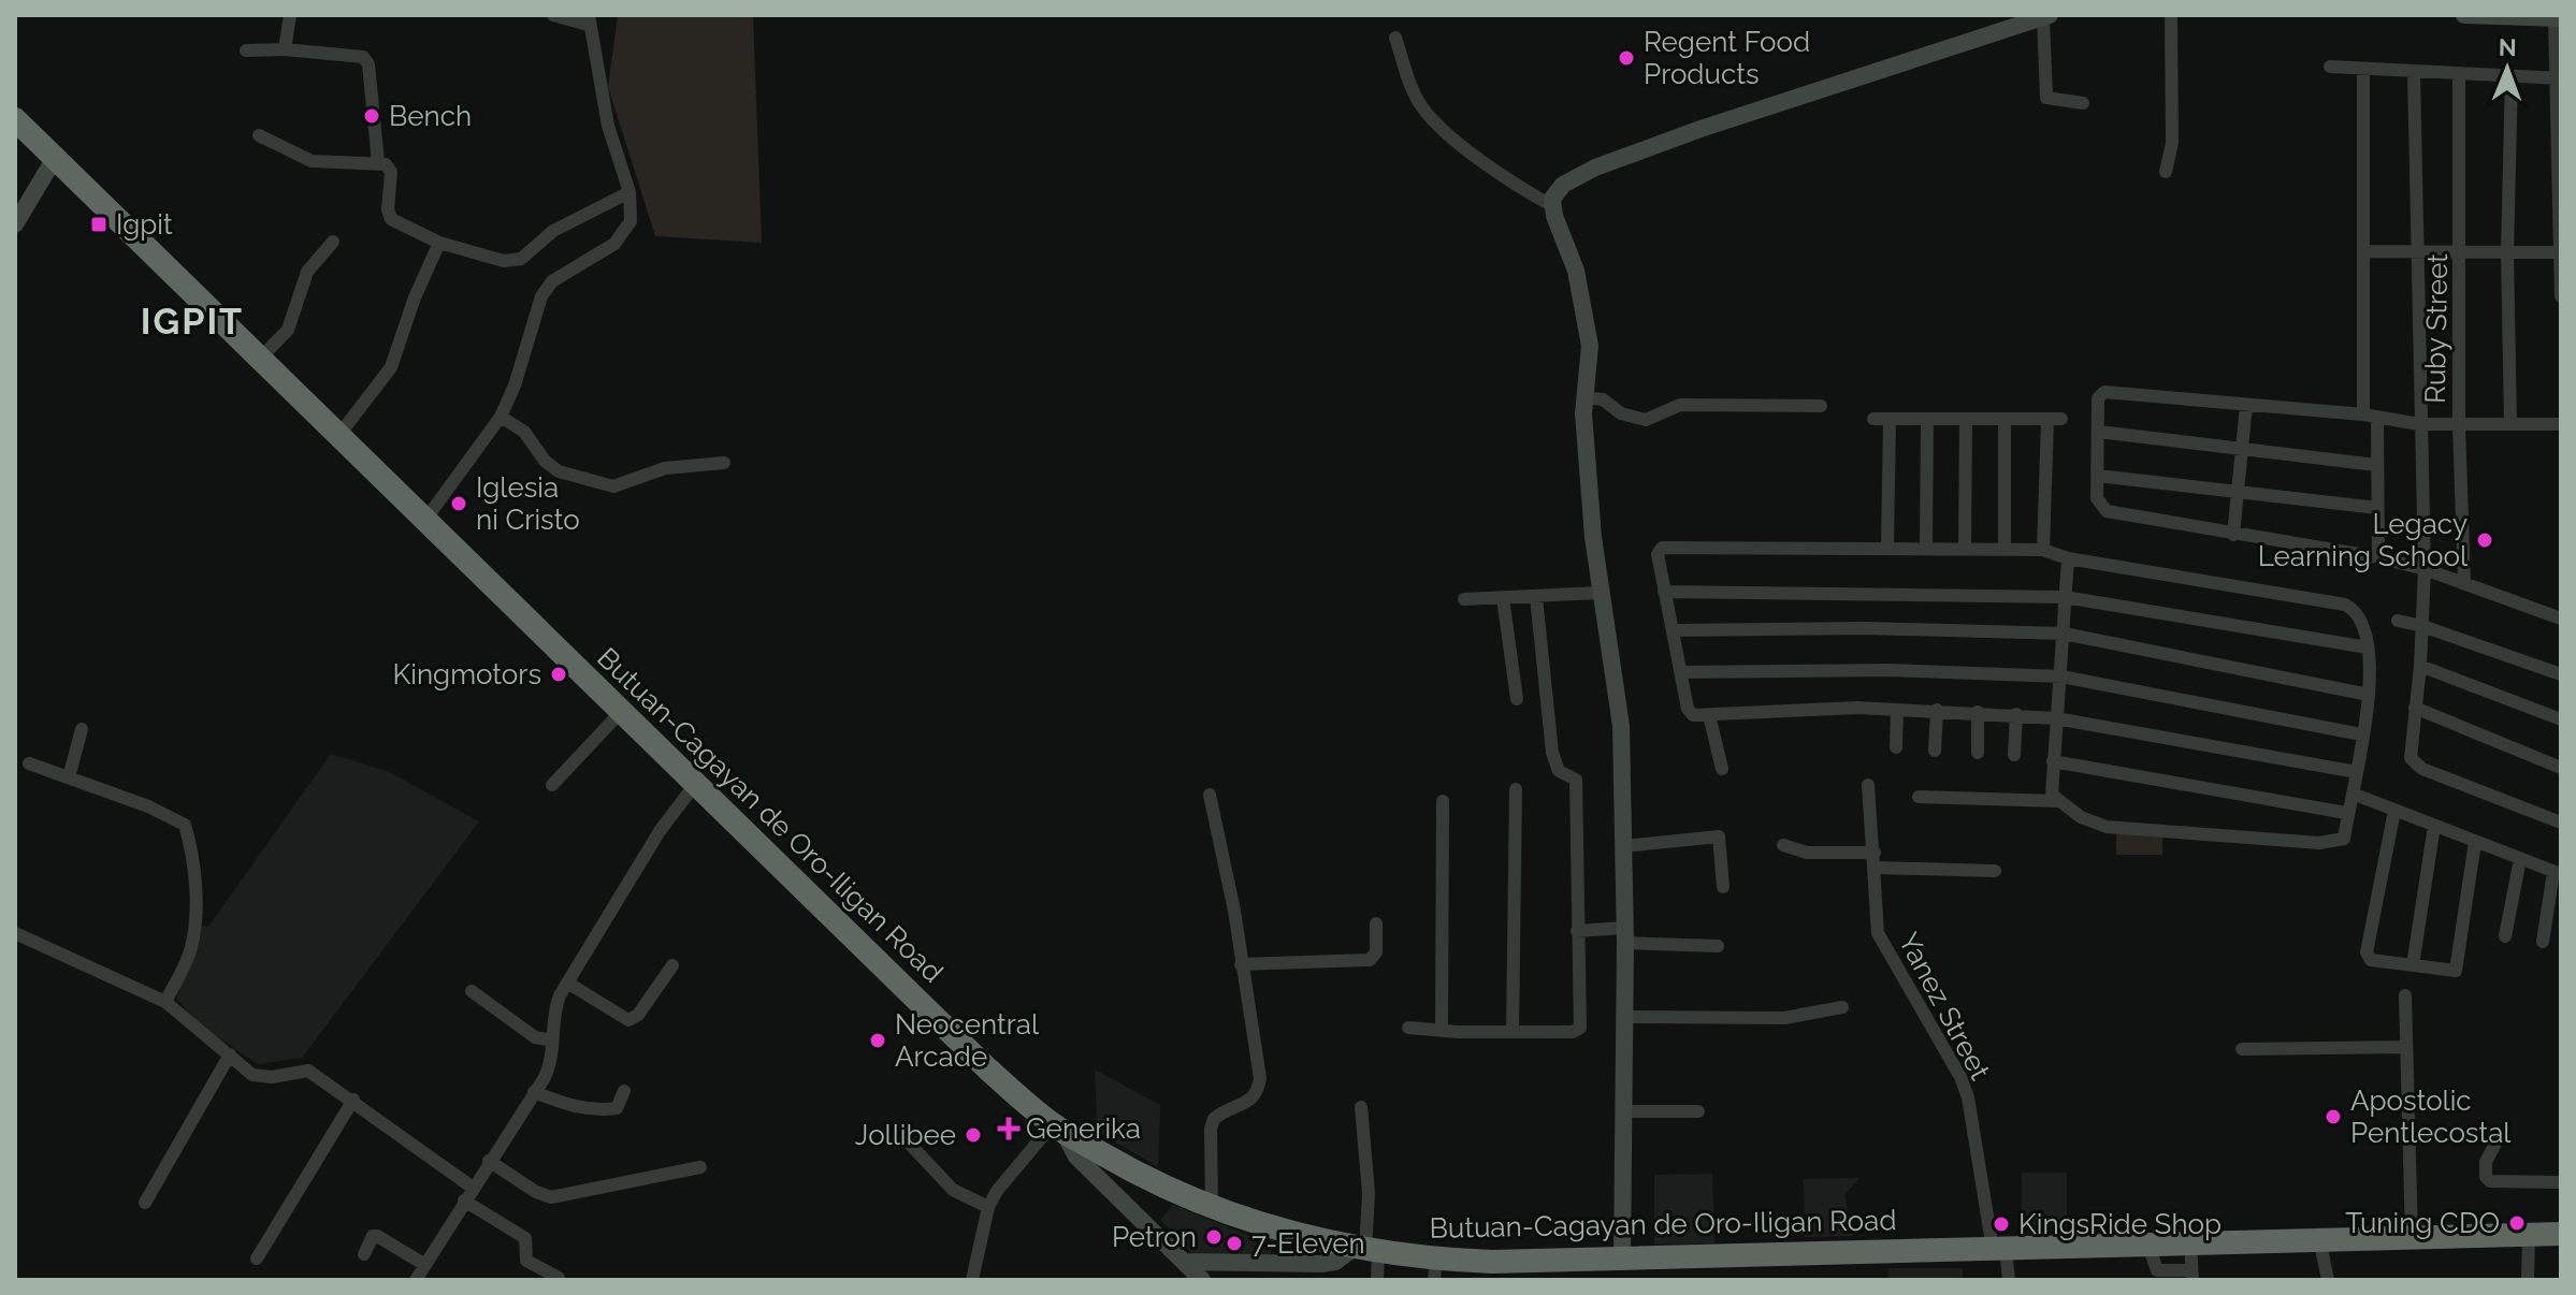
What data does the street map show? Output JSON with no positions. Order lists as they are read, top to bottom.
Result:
{
  "streets": {
    "highway": ["Butuan-Cagayan de Oro-Iligan Road"],
    "street": ["Ruby Street", "Yanez Street"]
  },
  "crossings": [
    ["Butuan-Cagayan de Oro-Iligan Road", "Yanez Street"]
  ],
  "districts": ["IGPIT"],
  "places": {
    "other": [
      "Regent Food Products",
      "Bench",
      "Iglesia ni Cristo",
      "Legacy Learning School",
      "Kingmotors",
      "Neocentral Arcade",
      "Apostolic Pentlecostal",
      "Jollibee",
      "Tuning CDO",
      "KingsRide Shop",
      "Petron",
      "7-Eleven"
    ],
    "transit": ["Igpit"],
    "health": ["Generika"]
  },
  "north": "top"
}
